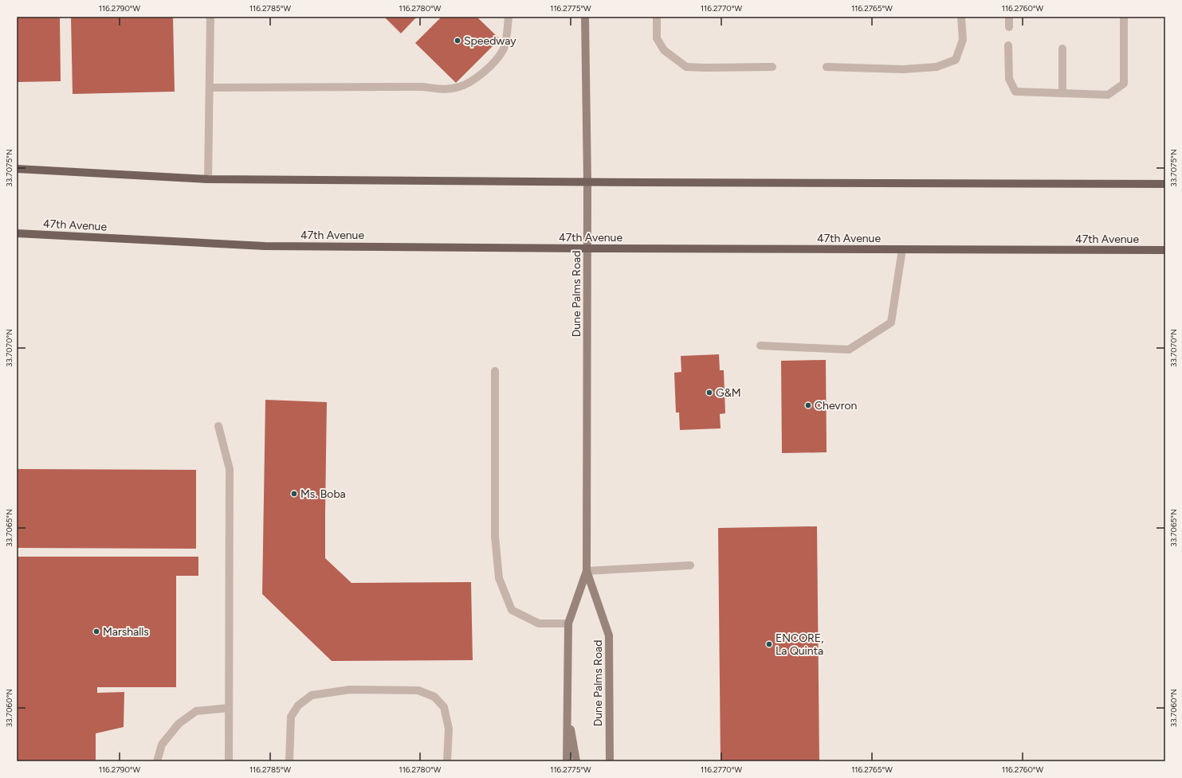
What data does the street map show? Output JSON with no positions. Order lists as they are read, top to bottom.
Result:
{
  "streets": {
    "main road": ["47th Avenue", "Dune Palms Road"]
  },
  "crossings": [
    ["47th Avenue", "Dune Palms Road"]
  ],
  "places": [
    "Speedway",
    "G&M",
    "Chevron",
    "Ms. Boba",
    "Marshalls",
    "ENCORE, La Quinta"
  ],
  "coordinates": [
    "116.2790°W",
    "116.2785°W",
    "116.2780°W",
    "116.2775°W",
    "116.2770°W",
    "116.2765°W",
    "116.2760°W",
    "33.7075°N",
    "33.7070°N",
    "33.7065°N",
    "33.7060°N"
  ]
}
